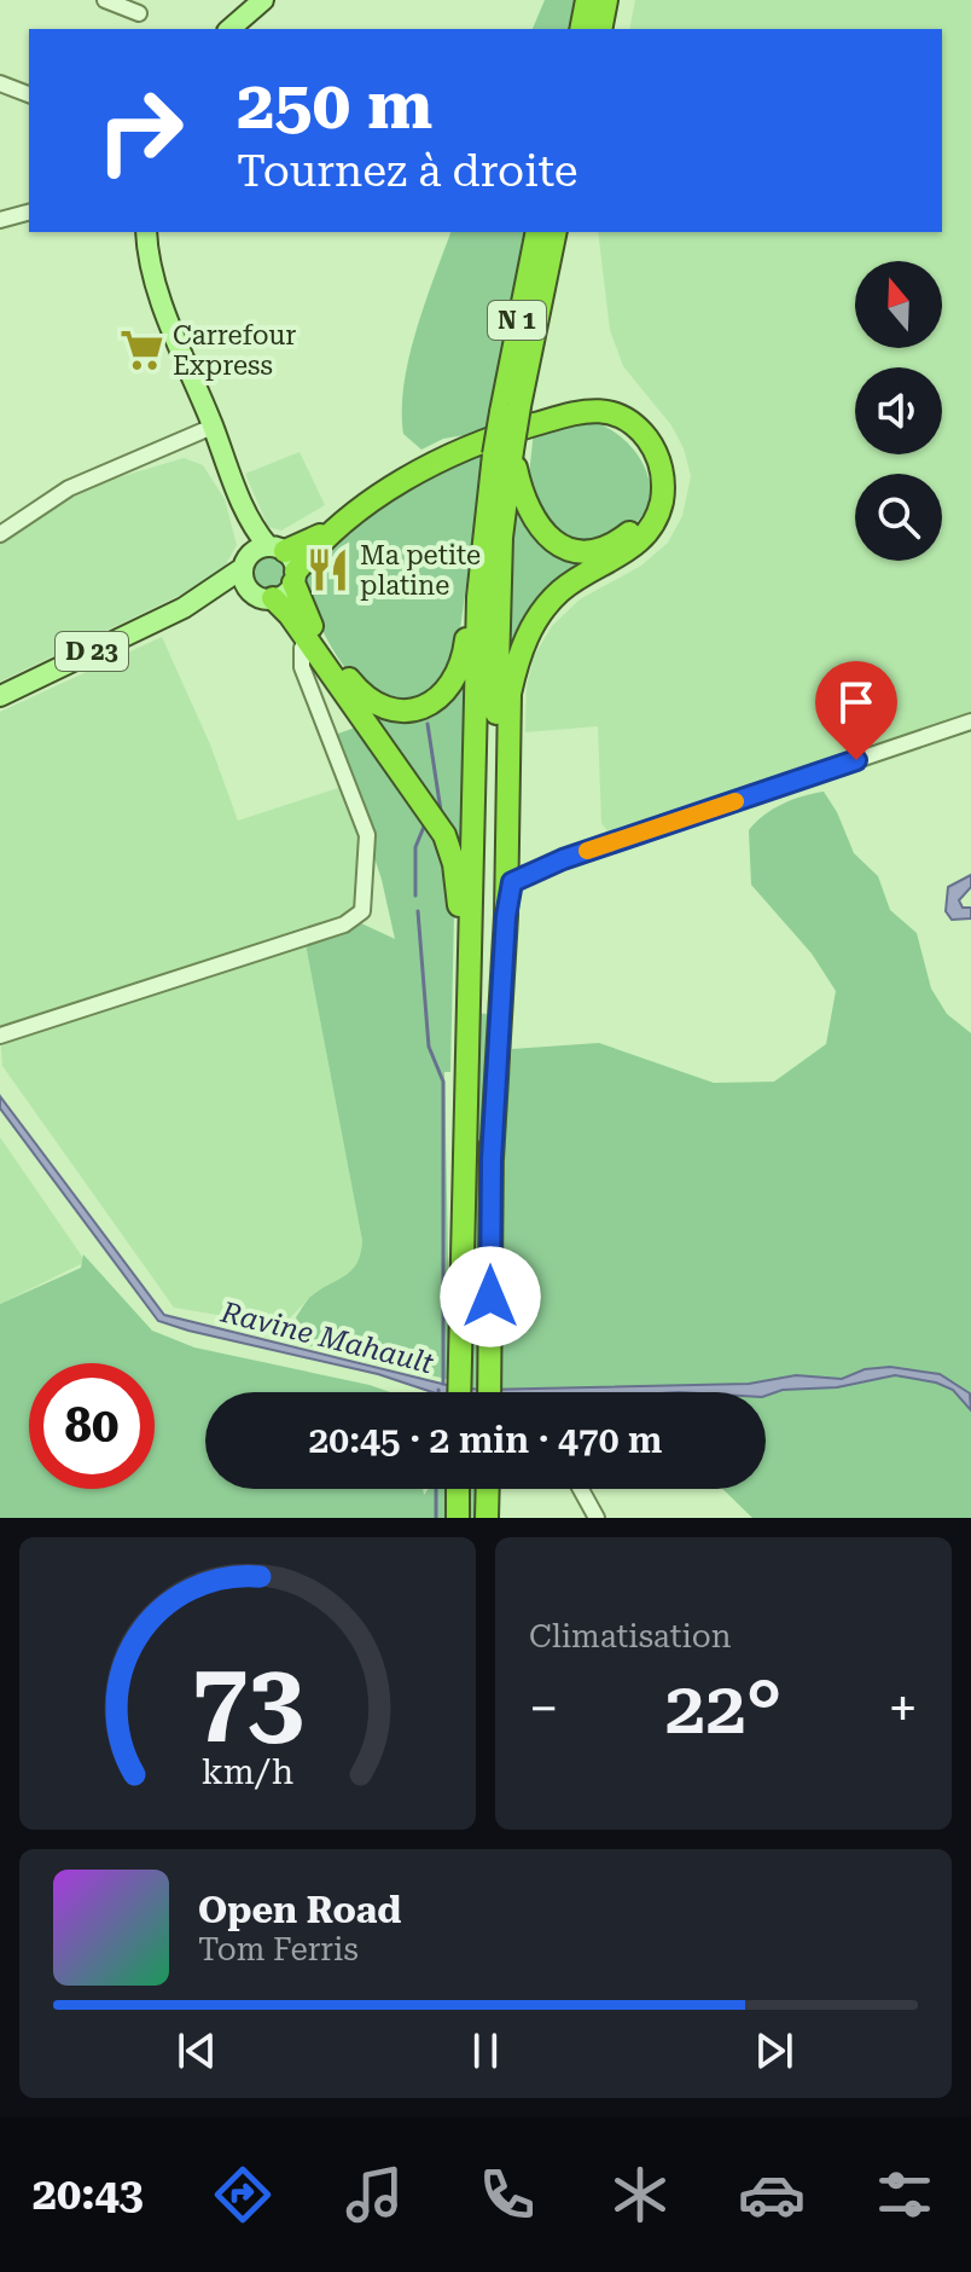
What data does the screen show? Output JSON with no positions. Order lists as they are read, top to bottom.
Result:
{
  "streets": {
    "highway": ["N 1"],
    "main road": ["D 23"]
  },
  "water": ["Ravine Mahault"],
  "places": {
    "supermarket": ["Carrefour Express"],
    "restaurant": ["Ma petite platine"]
  },
  "north": "top",
  "page": {
    "turn": ["250 m", "Tournez à droite"],
    "limit": "80",
    "trip": "20:45 · 2 min · 470 m",
    "tile": "Climatisation",
    "heat": ["−", "22°", "+"],
    "song": ["Open Road", "Tom Ferris"],
    "tabs": "20:43",
    "gauge": ["73", "km/h"]
  }
}
